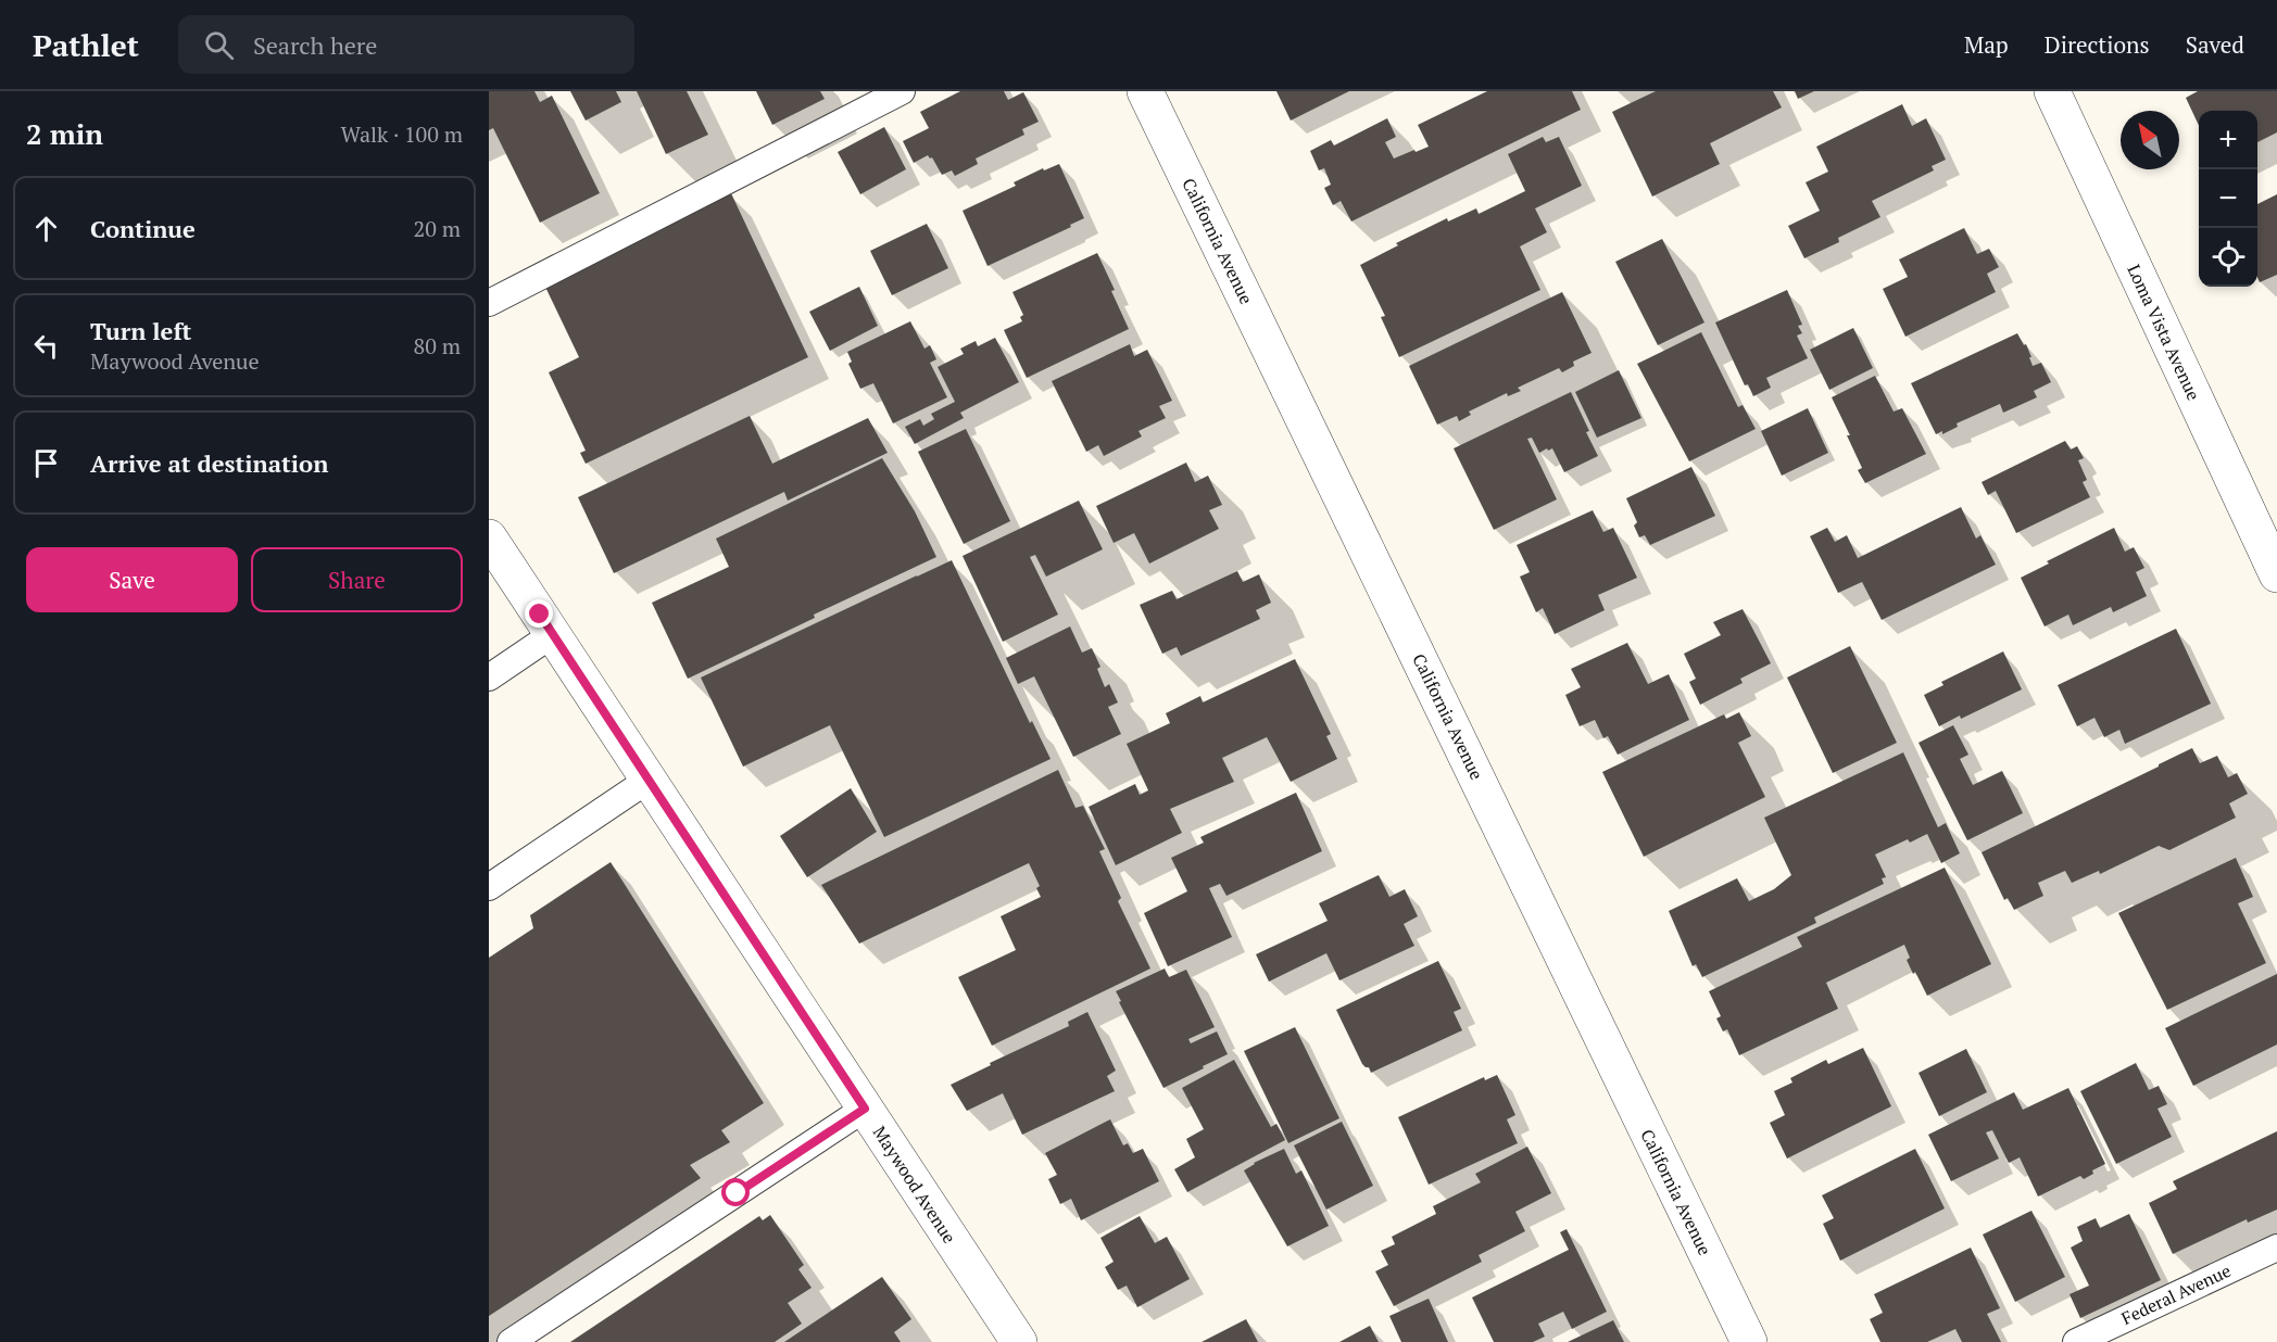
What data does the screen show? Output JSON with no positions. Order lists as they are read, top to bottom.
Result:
{
  "streets": {
    "street": ["California Avenue", "Loma Vista Avenue", "Maywood Avenue"],
    "lane": ["Federal Avenue"]
  },
  "north": "top left",
  "page": {
    "header": "Pathlet",
    "search": "Search here",
    "nav": ["Map", "Directions", "Saved"],
    "heading": ["2 min", "Walk · 100 m"],
    "map_buttons": ["+", "−"],
    "list": [
      ["Continue", "20 m"],
      ["Turn left", "Maywood Avenue", "80 m"],
      "Arrive at destination"
    ],
    "buttons": ["Save", "Share"]
  }
}
